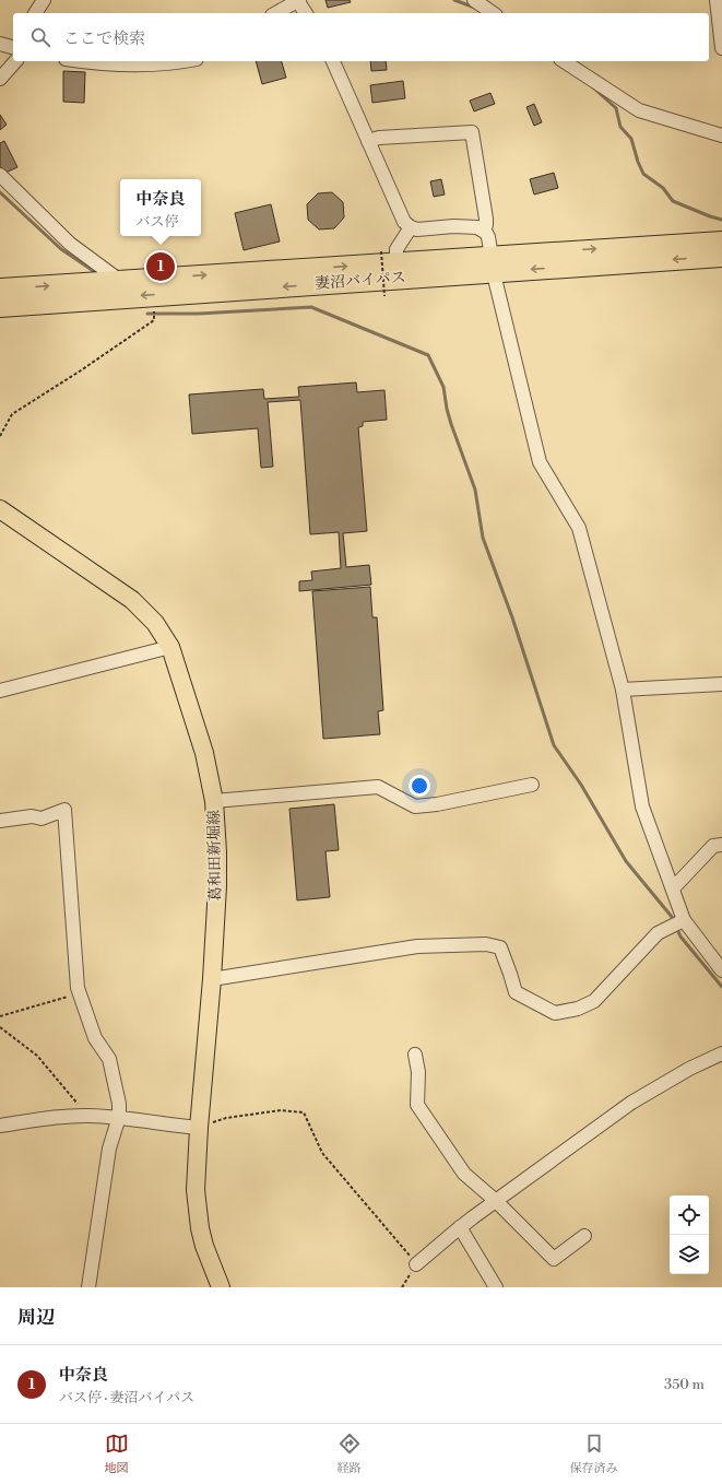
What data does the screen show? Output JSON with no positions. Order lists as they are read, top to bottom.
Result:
{
  "streets": {
    "highway": ["妻沼バイパス"],
    "main road": ["葛和田新堀線"]
  },
  "page": {
    "search": "ここで検索",
    "popup": ["中奈良", "バス停"],
    "pins": "1",
    "heading": "周辺",
    "list": [
      {
        "mark": "1",
        "name": "中奈良",
        "note": "バス停 · 妻沼バイパス",
        "value": "350 m"
      }
    ],
    "nav": ["地図", "経路", "保存済み"]
  }
}
